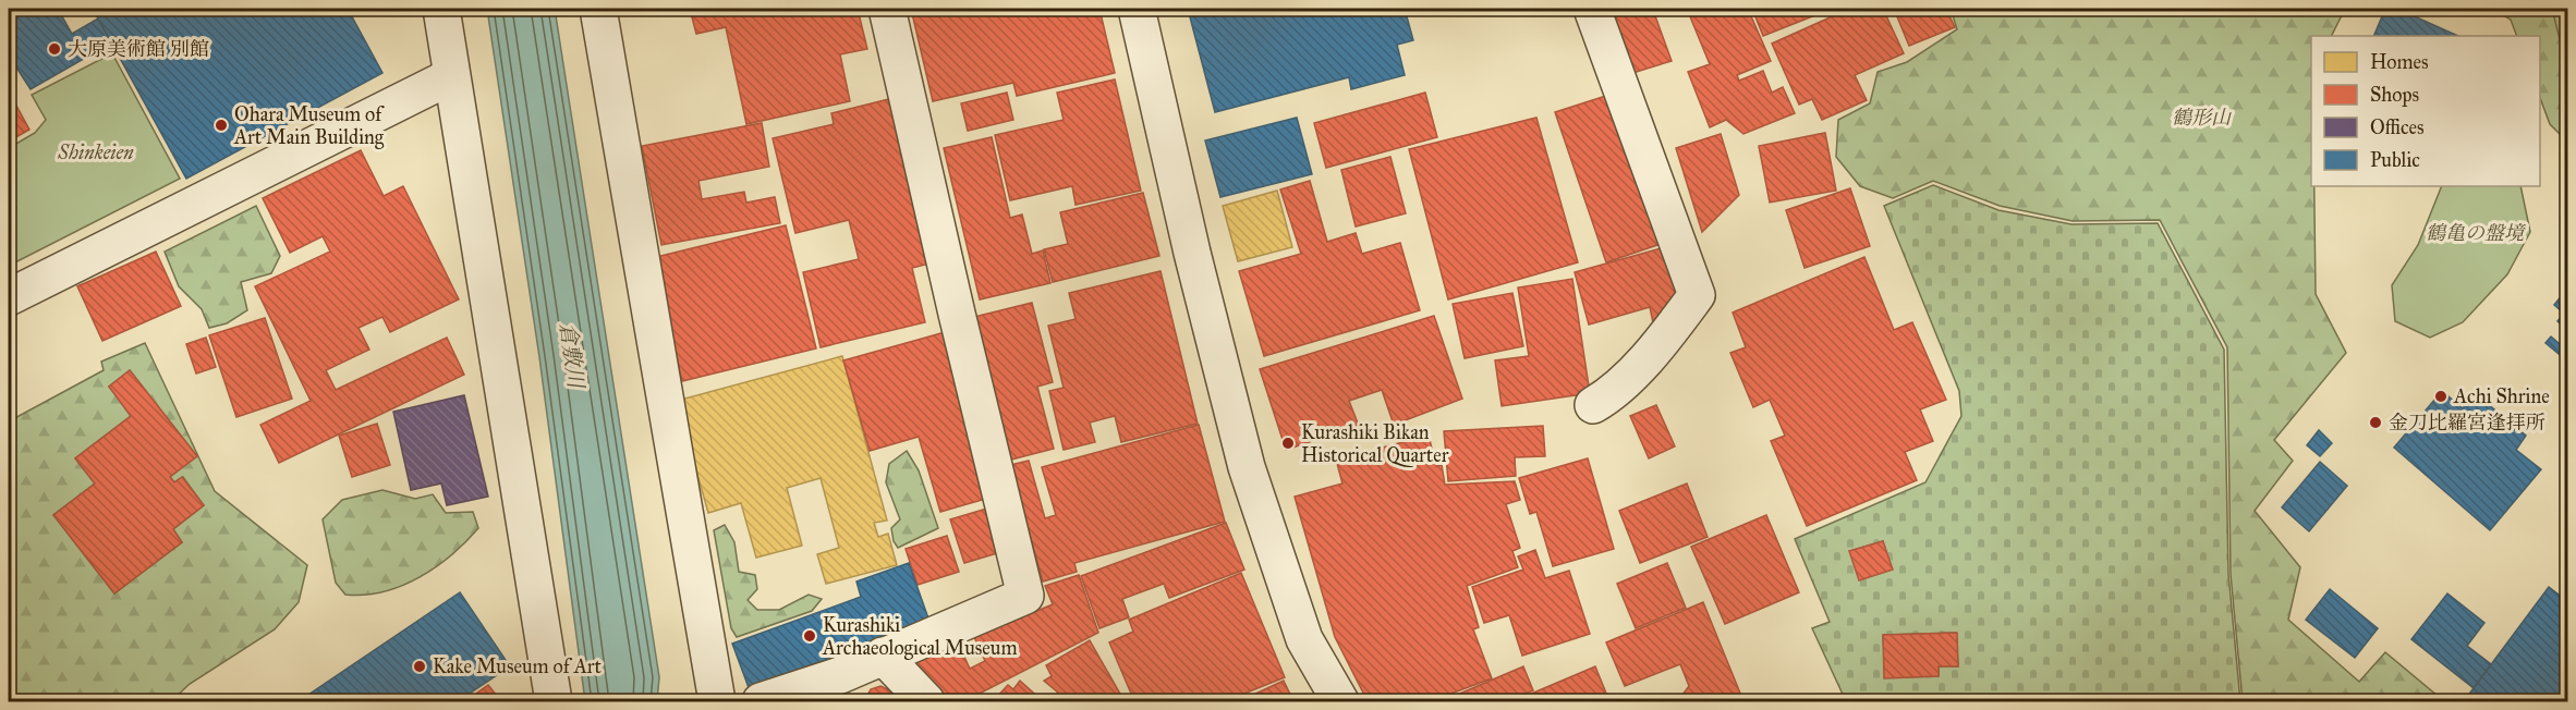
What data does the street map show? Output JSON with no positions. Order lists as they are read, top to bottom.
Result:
{
  "water": ["倉敷川"],
  "parks": ["鶴形山", "Shinkeien", "鶴亀の盤境"],
  "places": [
    "大原美術館 別館",
    "Ohara Museum of Art Main Building",
    "Achi Shrine",
    "金刀比羅宮逢拝所",
    "Kurashiki Bikan Historical Quarter",
    "Kurashiki Archaeological Museum",
    "Kake Museum of Art"
  ],
  "legend": [
    "Homes",
    "Shops",
    "Offices",
    "Public"
  ]
}
